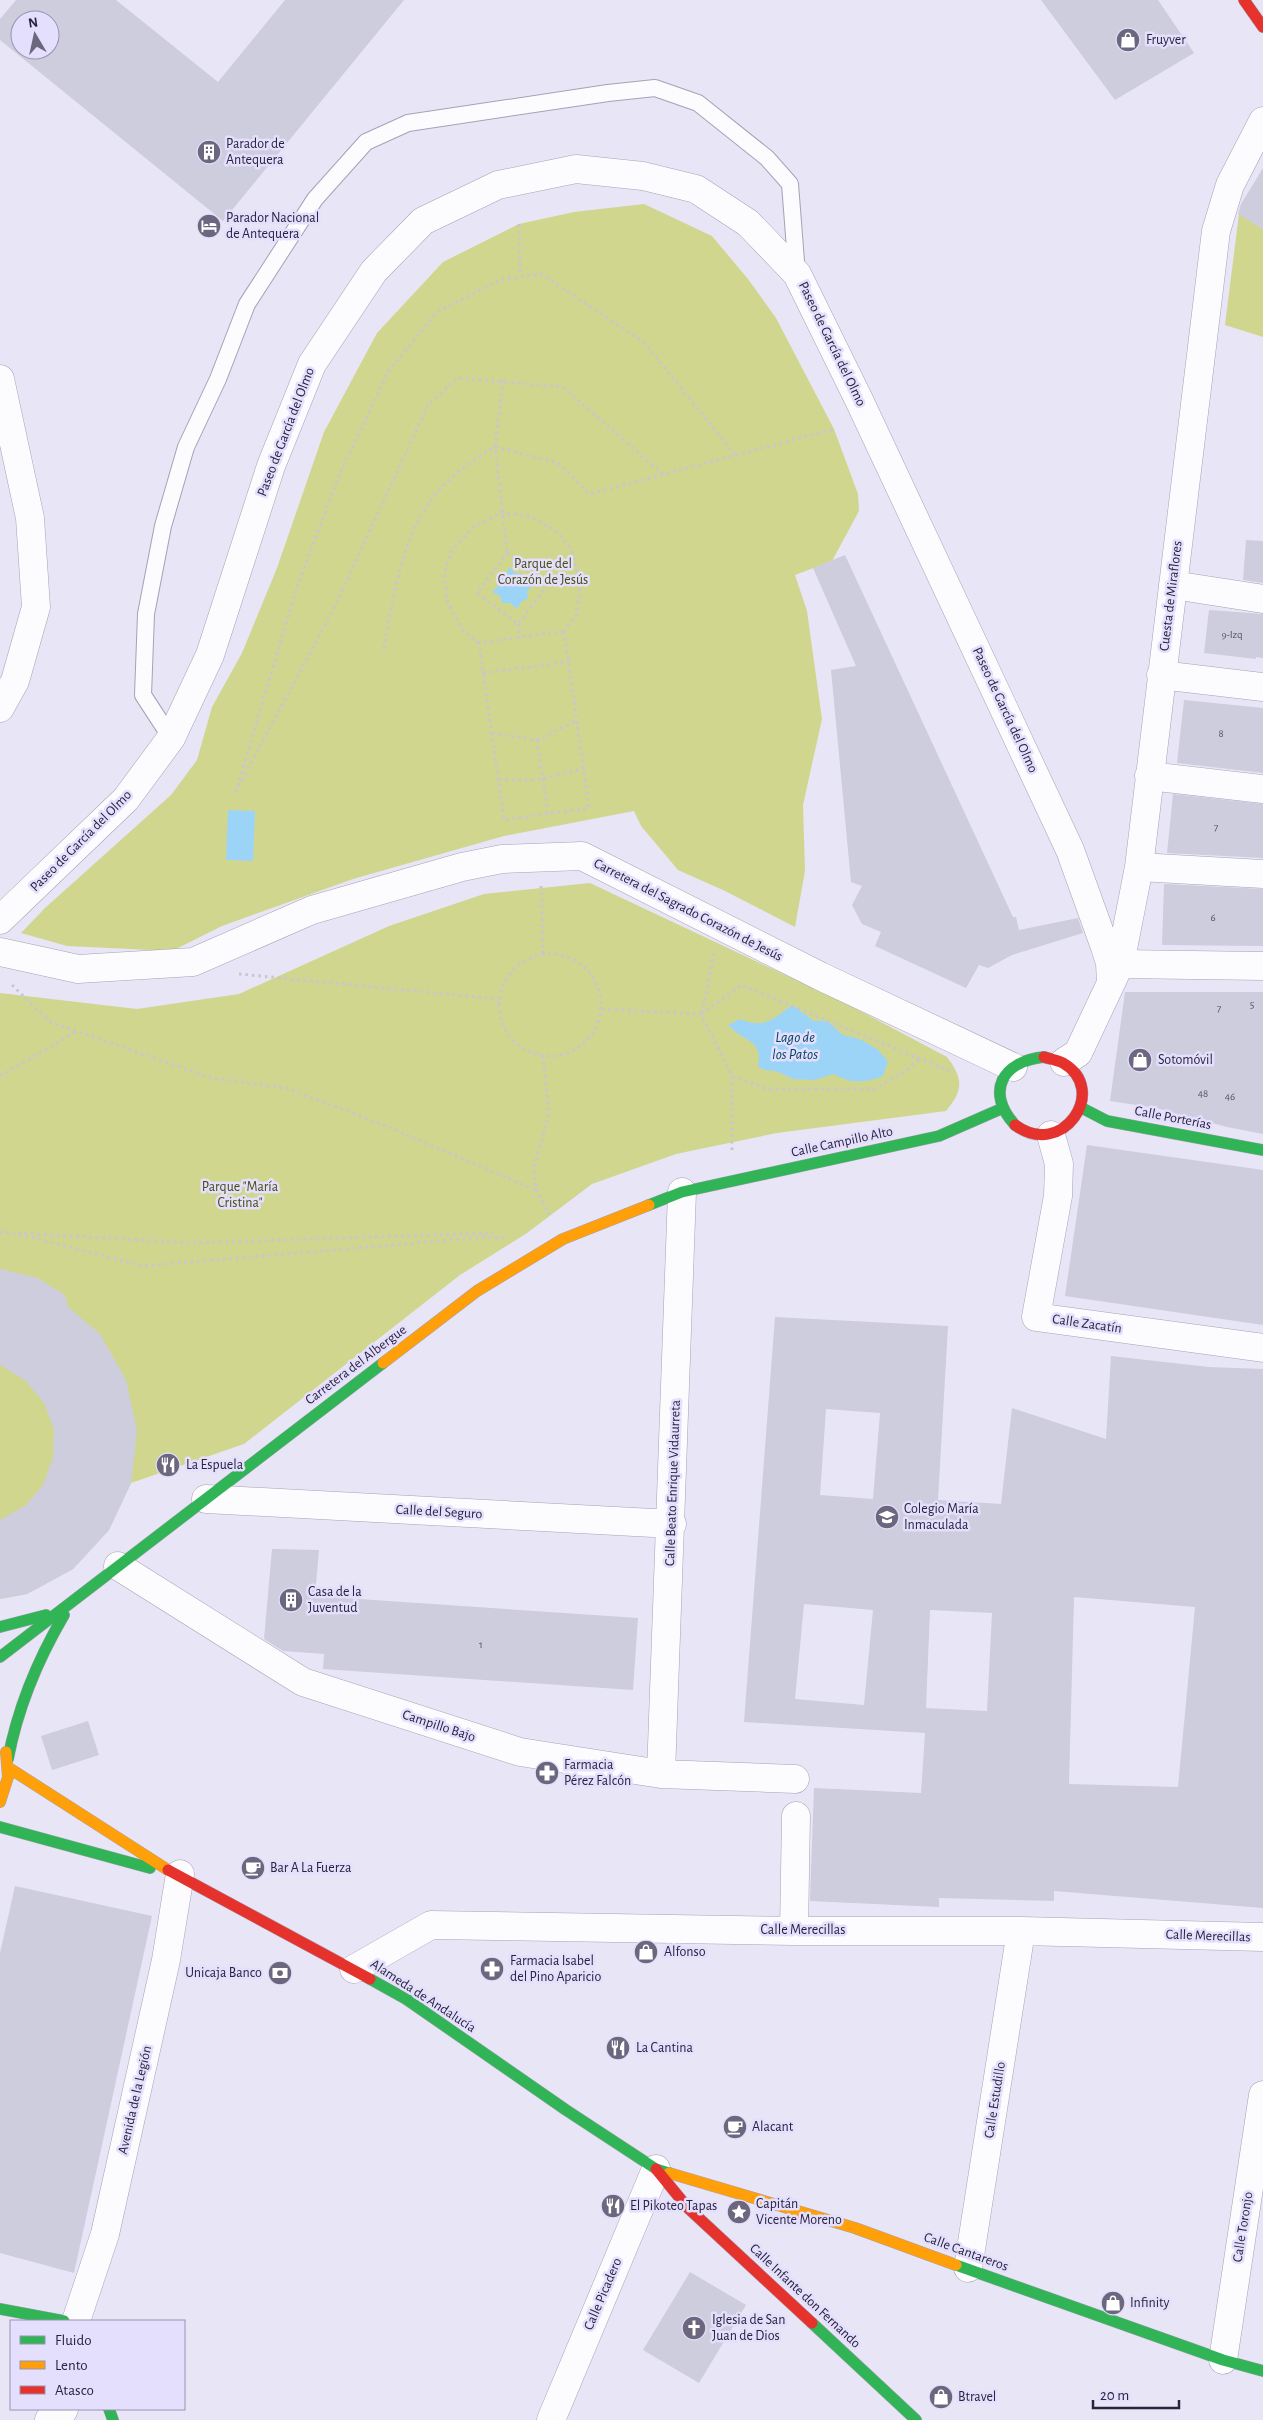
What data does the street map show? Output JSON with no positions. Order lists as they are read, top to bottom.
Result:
{
  "streets": {
    "street": [
      "Paseo de García del Olmo",
      "Cuesta de Miraflores",
      "Carretera del Sagrado Corazón de Jesús",
      "Calle Porterías",
      "Calle Campillo Alto",
      "Calle Zacatín",
      "Carretera del Albergue",
      "Calle Beato Enrique Vidaurreta",
      "Calle del Seguro",
      "Campillo Bajo",
      "Calle Merecillas",
      "Alameda de Andalucía",
      "Avenida de la Legión",
      "Calle Estudillo",
      "Calle Toronjo",
      "Calle Cantareros",
      "Calle Picadero",
      "Calle Infante don Fernando"
    ]
  },
  "crossings": [
    ["Paseo de García del Olmo", "Cuesta de Miraflores"],
    ["Cuesta de Miraflores", "Carretera del Sagrado Corazón de Jesús"],
    ["Cuesta de Miraflores", "Calle Porterías"],
    ["Cuesta de Miraflores", "Calle Campillo Alto"],
    ["Cuesta de Miraflores", "Calle Zacatín"],
    ["Carretera del Sagrado Corazón de Jesús", "Calle Porterías"],
    ["Carretera del Sagrado Corazón de Jesús", "Calle Campillo Alto"],
    ["Carretera del Sagrado Corazón de Jesús", "Calle Zacatín"],
    ["Calle Porterías", "Calle Campillo Alto"],
    ["Calle Porterías", "Calle Zacatín"],
    ["Calle Campillo Alto", "Calle Zacatín"],
    ["Calle Campillo Alto", "Carretera del Albergue"],
    ["Calle Campillo Alto", "Calle Beato Enrique Vidaurreta"],
    ["Carretera del Albergue", "Calle Beato Enrique Vidaurreta"],
    ["Carretera del Albergue", "Calle del Seguro"],
    ["Carretera del Albergue", "Campillo Bajo"],
    ["Carretera del Albergue", "Alameda de Andalucía"],
    ["Calle Beato Enrique Vidaurreta", "Calle del Seguro"],
    ["Calle Beato Enrique Vidaurreta", "Campillo Bajo"],
    ["Calle Merecillas", "Alameda de Andalucía"],
    ["Calle Merecillas", "Calle Estudillo"],
    ["Alameda de Andalucía", "Avenida de la Legión"],
    ["Alameda de Andalucía", "Calle Cantareros"],
    ["Alameda de Andalucía", "Calle Picadero"],
    ["Alameda de Andalucía", "Calle Infante don Fernando"],
    ["Calle Estudillo", "Calle Cantareros"],
    ["Calle Toronjo", "Calle Cantareros"],
    ["Calle Cantareros", "Calle Picadero"],
    ["Calle Cantareros", "Calle Infante don Fernando"],
    ["Calle Picadero", "Calle Infante don Fernando"]
  ],
  "water": ["Lago de los Patos"],
  "parks": ["Parque del Corazón de Jesús", "Parque \"María Cristina\""],
  "places": {
    "shop": [
      "Fruyver",
      "Sotomóvil",
      "Alfonso",
      "Infinity",
      "Btravel"
    ],
    "building": ["Parador de Antequera", "Casa de la Juventud"],
    "hotel": ["Parador Nacional de Antequera"],
    "restaurant": ["La Espuela", "La Cantina", "El Pikoteo Tapas"],
    "school or university": ["Colegio María Inmaculada"],
    "pharmacy": ["Farmacia Pérez Falcón", "Farmacia Isabel del Pino Aparicio"],
    "cafe": ["Bar A La Fuerza", "Alacant"],
    "bank": ["Unicaja Banco"],
    "place": ["Capitán Vicente Moreno"],
    "church": ["Iglesia de San Juan de Dios"]
  },
  "house_numbers": [
    "9-Izq",
    "8",
    "7",
    "6",
    "5",
    "7",
    "48",
    "46",
    "1"
  ],
  "legend": ["Fluido", "Lento", "Atasco"],
  "scale_bar": "20 m",
  "north": "top"
}
